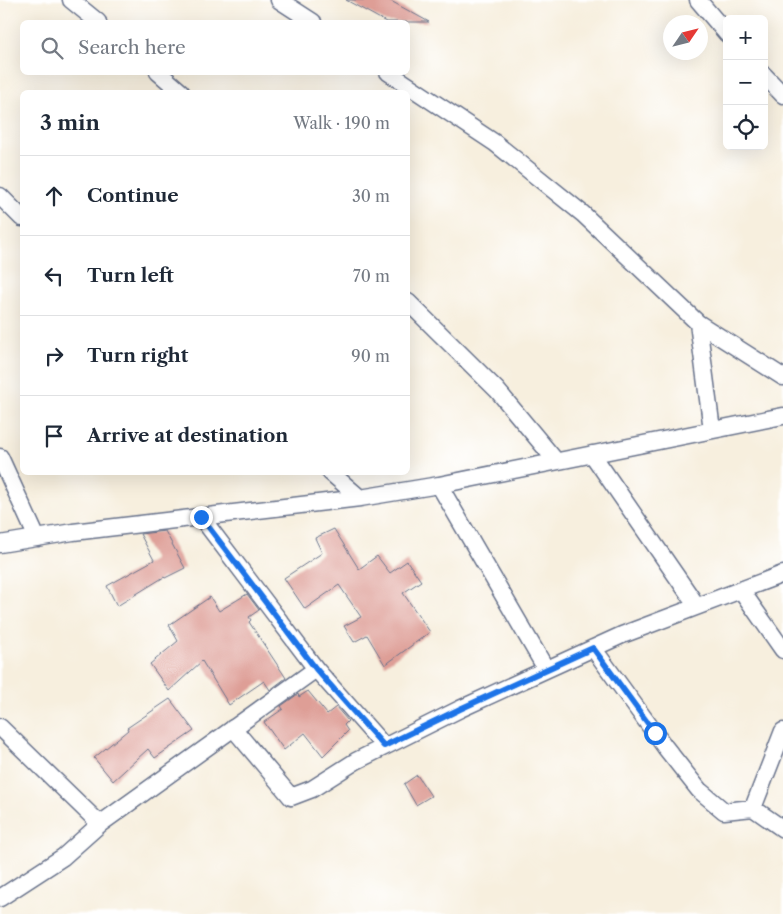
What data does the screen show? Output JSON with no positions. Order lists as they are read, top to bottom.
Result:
{
  "north": "top right",
  "page": {
    "map_buttons": ["+", "−"],
    "search": "Search here",
    "heading": ["3 min", "Walk · 190 m"],
    "list": [
      ["Continue", "30 m"],
      ["Turn left", "70 m"],
      ["Turn right", "90 m"],
      "Arrive at destination"
    ]
  }
}
